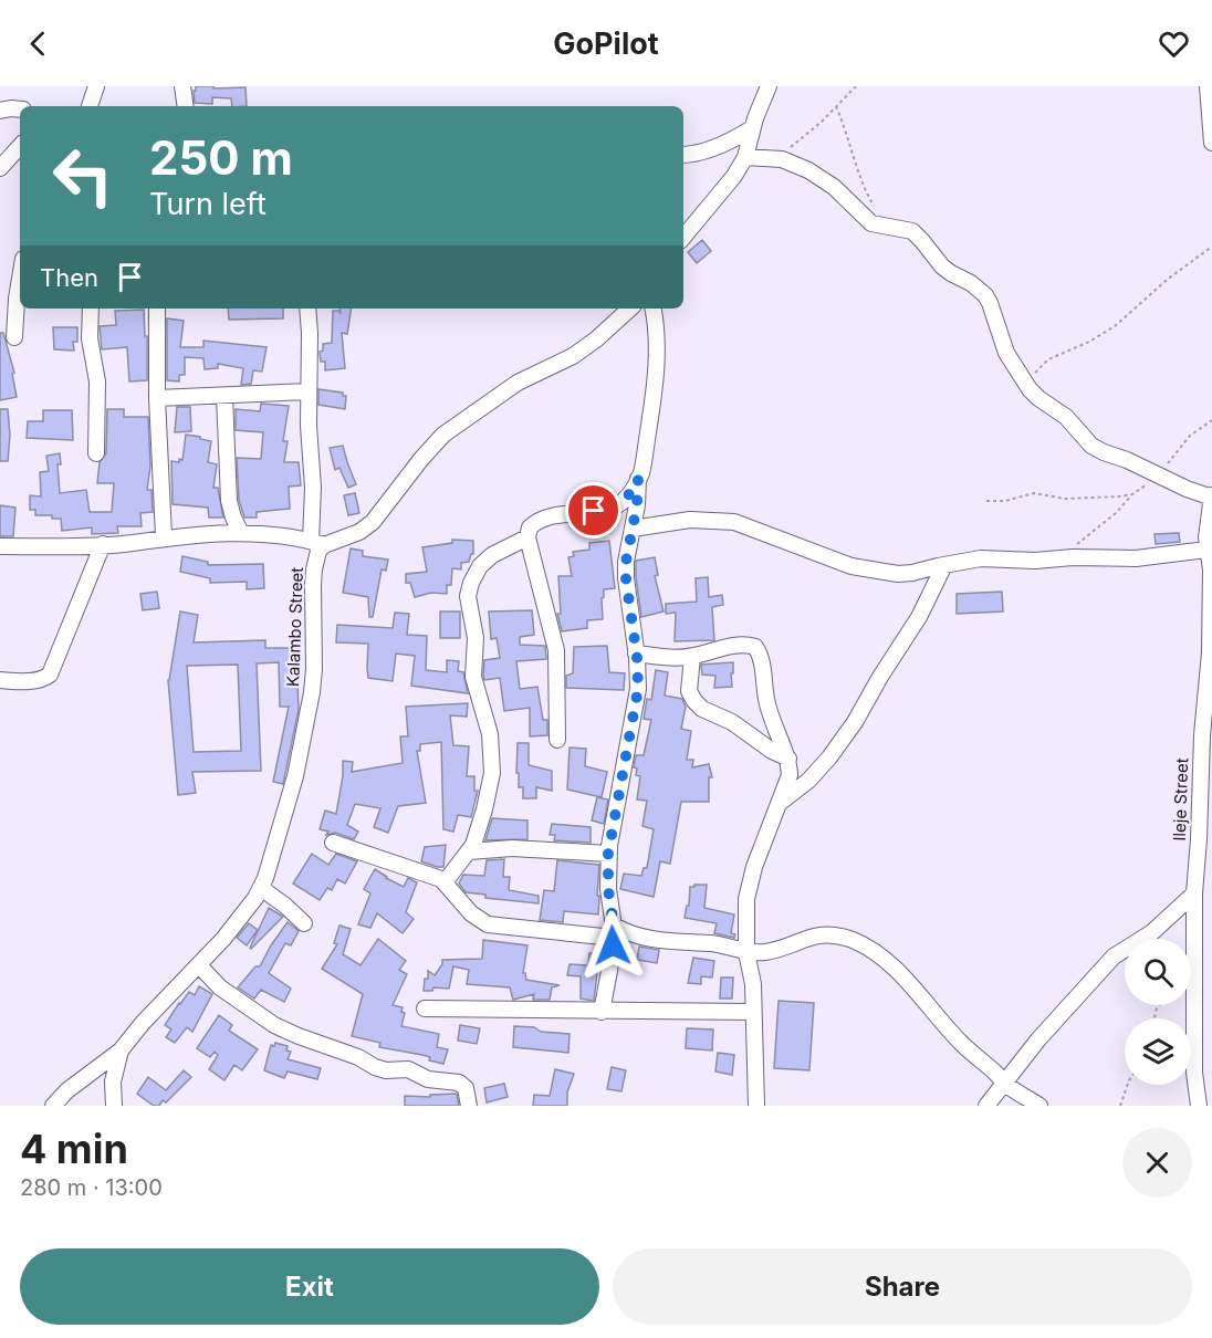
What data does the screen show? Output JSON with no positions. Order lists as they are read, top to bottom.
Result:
{
  "streets": {
    "street": ["Kalambo Street", "Ileje Street"]
  },
  "page": {
    "header": "GoPilot",
    "turn": ["250 m", "Turn left"],
    "then": "Then",
    "heading": ["4 min", "280 m · 13:00"],
    "buttons": ["Exit", "Share"]
  }
}
